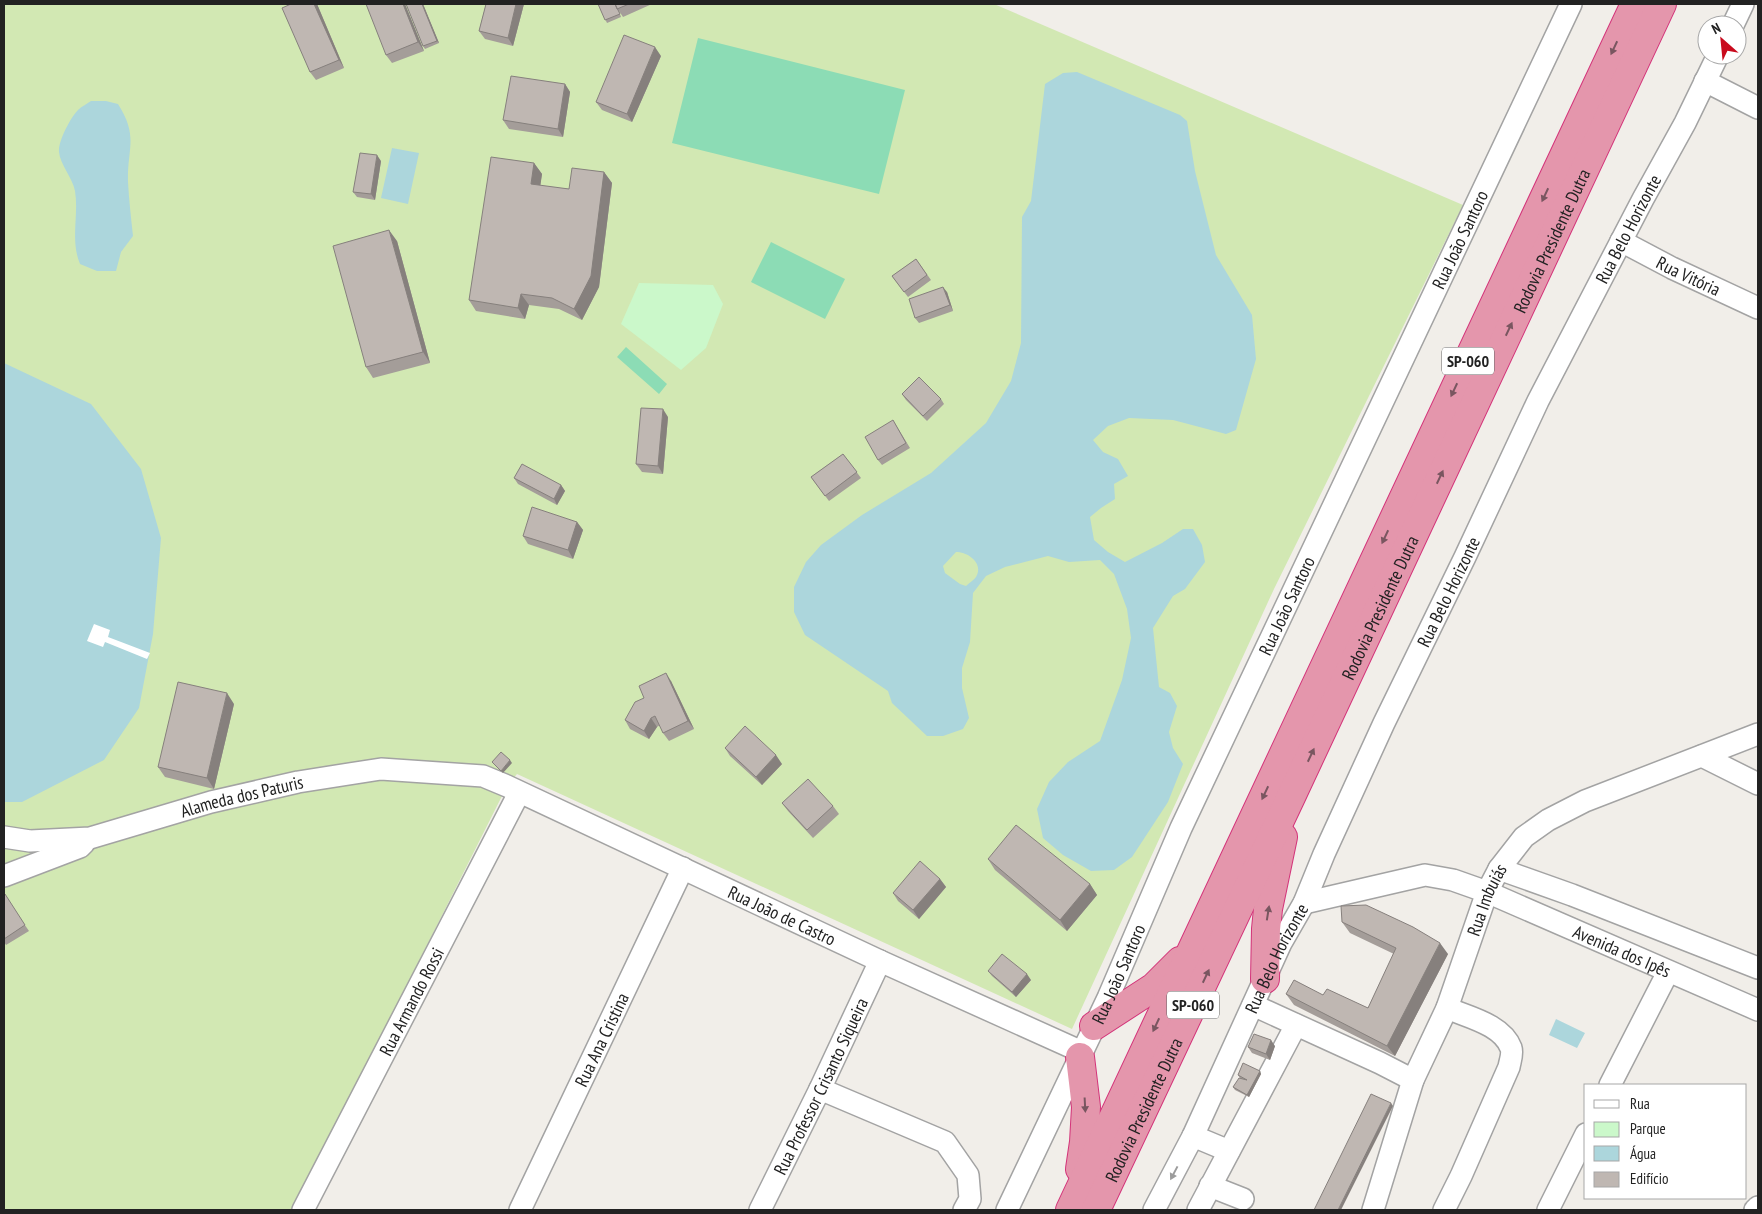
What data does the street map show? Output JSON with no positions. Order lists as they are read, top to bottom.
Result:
{
  "streets": {
    "highway": ["Rodovia Presidente Dutra", "SP-060"],
    "street": [
      "Rua Belo Horizonte",
      "Rua João Santoro",
      "Rua Vitória",
      "Alameda dos Paturis",
      "Rua Imbuiás",
      "Rua João de Castro",
      "Avenida dos Ipês",
      "Rua Armando Rossi",
      "Rua Ana Cristina",
      "Rua Professor Crisanto Siqueira"
    ]
  },
  "crossings": [
    ["Rua Belo Horizonte", "Rua Vitória"],
    ["Rua Belo Horizonte", "Avenida dos Ipês"],
    ["Rua João Santoro", "Rua João de Castro"],
    ["Alameda dos Paturis", "Rua João de Castro"],
    ["Rua Imbuiás", "Avenida dos Ipês"],
    ["Rua João de Castro", "Rua Armando Rossi"],
    ["Rua João de Castro", "Rua Ana Cristina"],
    ["Rua João de Castro", "Rua Professor Crisanto Siqueira"]
  ],
  "legend": [
    "Rua",
    "Parque",
    "Água",
    "Edifício"
  ],
  "north": "top left"
}
